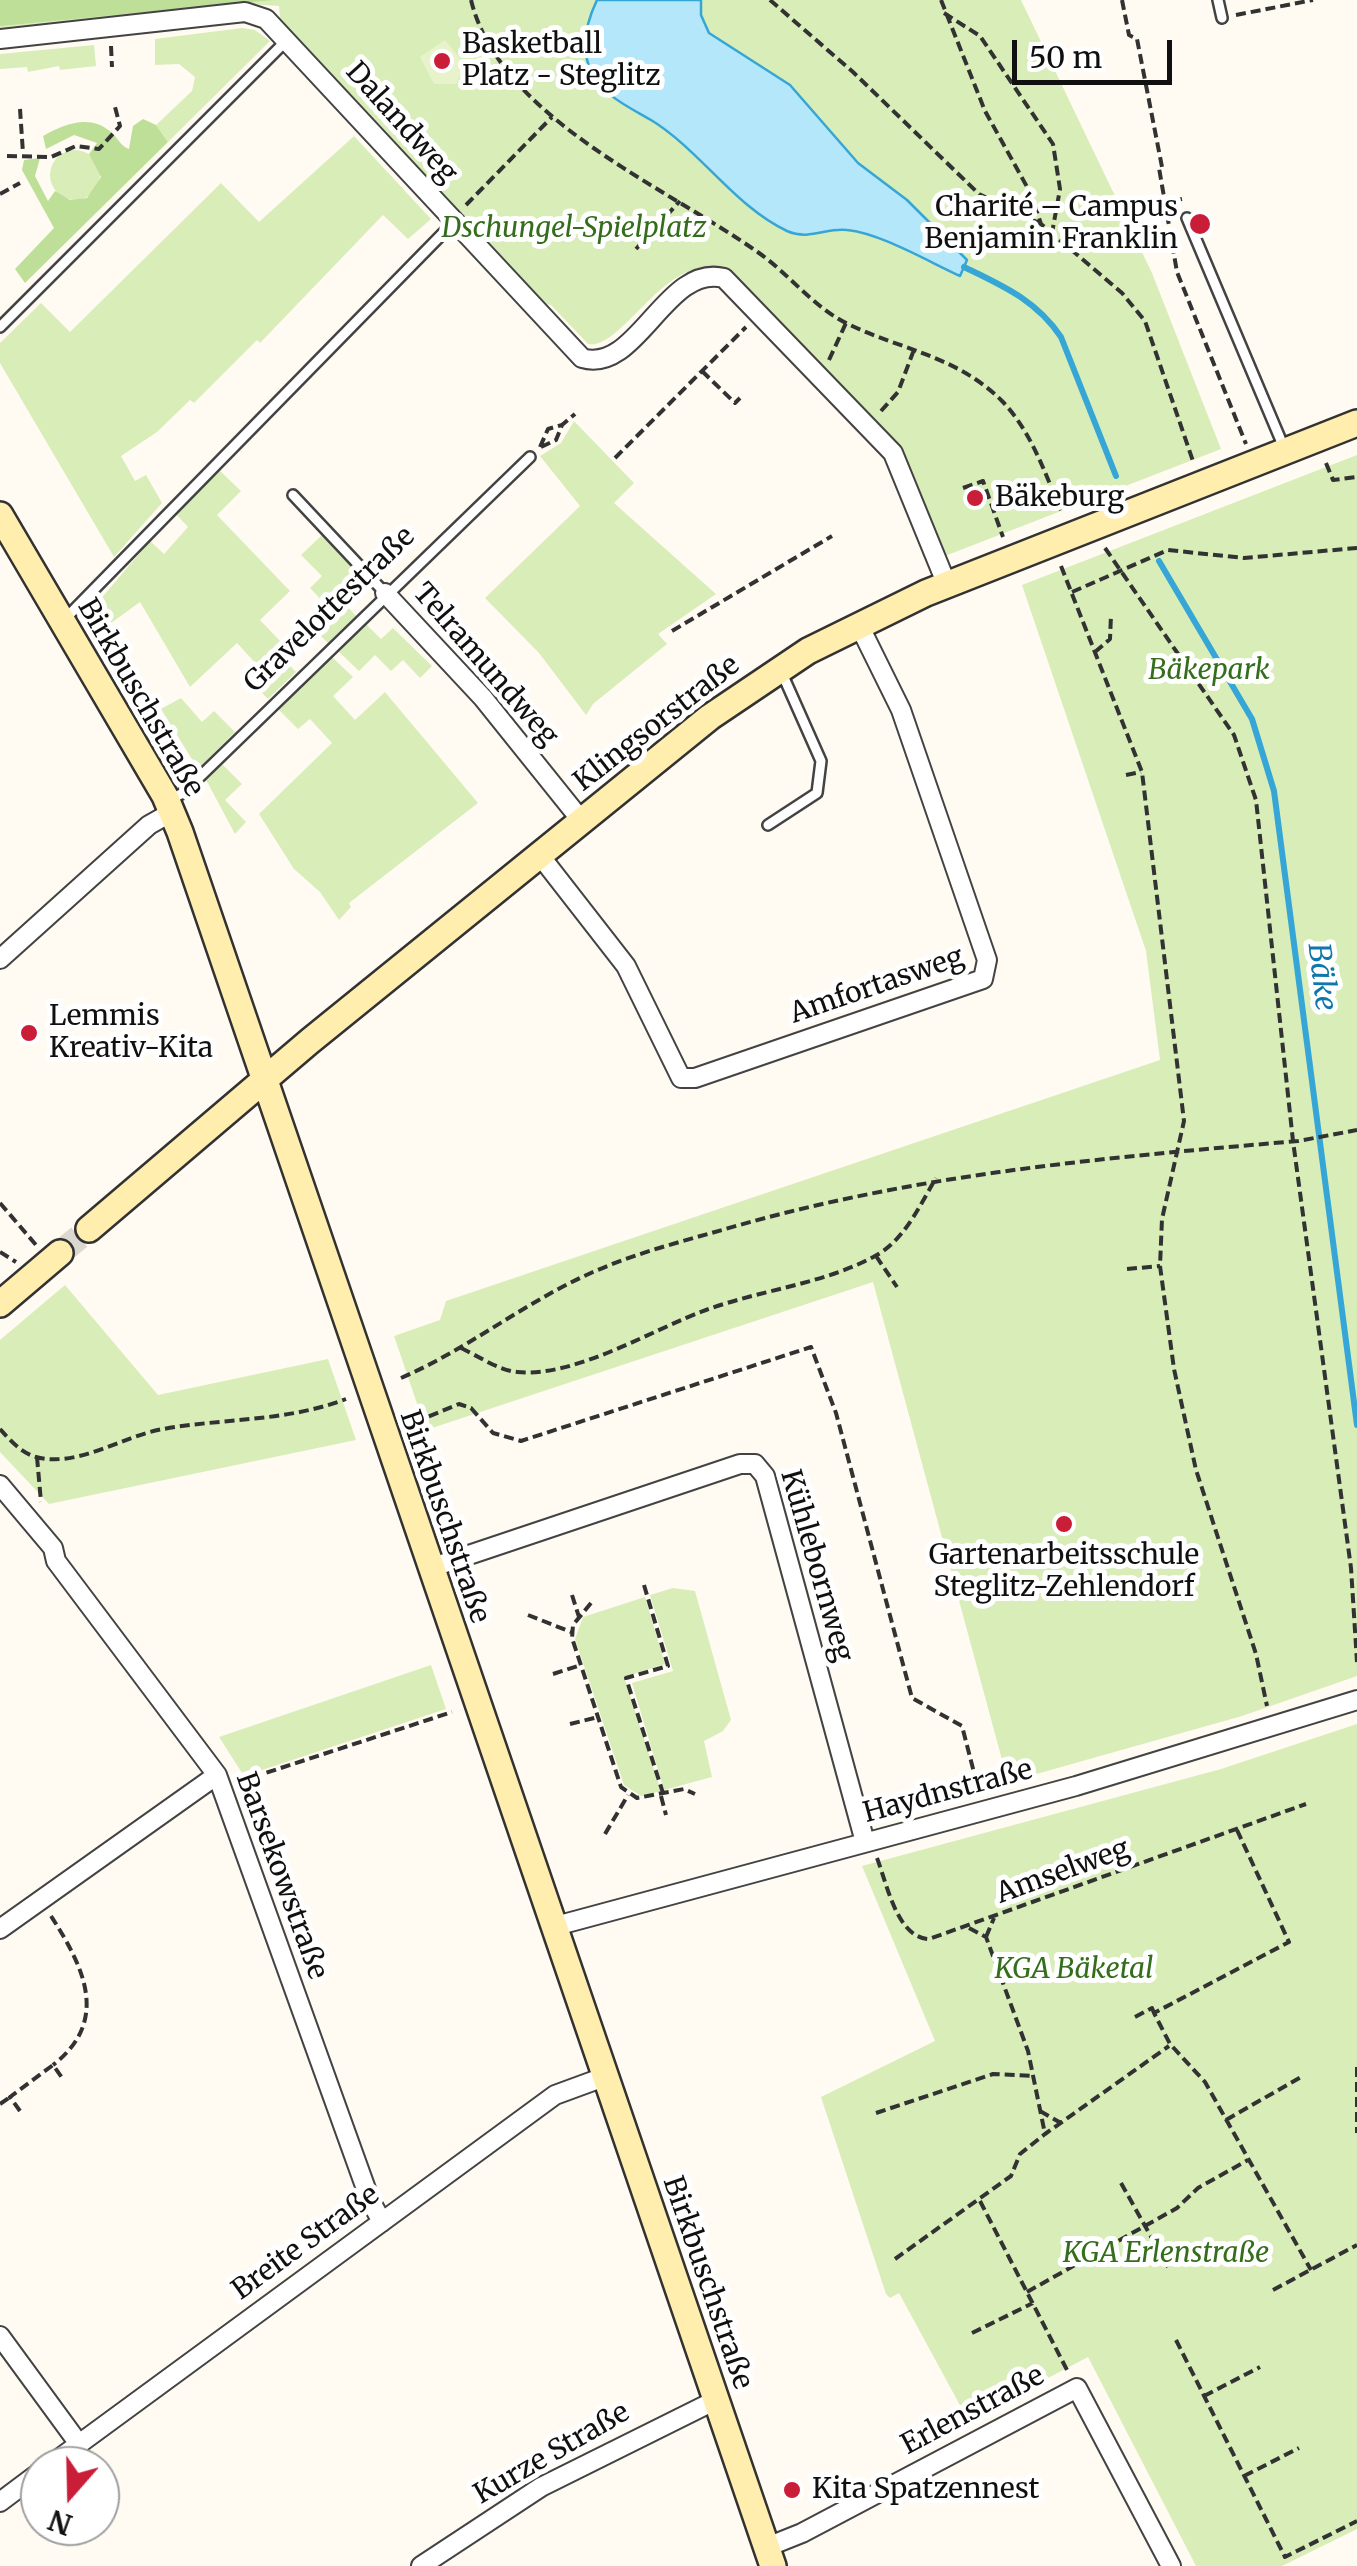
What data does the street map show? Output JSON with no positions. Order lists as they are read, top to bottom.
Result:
{
  "streets": {
    "street": [
      "Dalandweg",
      "Gravelottestraße",
      "Telramundweg",
      "Birkbuschstraße",
      "Klingsorstraße",
      "Amfortasweg",
      "Kühlebornweg",
      "Haydnstraße",
      "Barsekowstraße",
      "Breite Straße",
      "Erlenstraße",
      "Kurze Straße"
    ],
    "path": ["Amselweg"]
  },
  "crossings": [
    ["Dalandweg", "Klingsorstraße"],
    ["Gravelottestraße", "Telramundweg"],
    ["Gravelottestraße", "Birkbuschstraße"],
    ["Telramundweg", "Klingsorstraße"],
    ["Birkbuschstraße", "Klingsorstraße"],
    ["Birkbuschstraße", "Kühlebornweg"],
    ["Birkbuschstraße", "Haydnstraße"],
    ["Birkbuschstraße", "Breite Straße"],
    ["Birkbuschstraße", "Erlenstraße"],
    ["Birkbuschstraße", "Kurze Straße"],
    ["Klingsorstraße", "Amfortasweg"],
    ["Kühlebornweg", "Haydnstraße"],
    ["Barsekowstraße", "Breite Straße"]
  ],
  "water": ["Bäke"],
  "parks": [
    "Dschungel-Spielplatz",
    "Bäkepark",
    "KGA Bäketal",
    "KGA Erlenstraße"
  ],
  "places": [
    "Basketball Platz - Steglitz",
    "Charité – Campus Benjamin Franklin",
    "Bäkeburg",
    "Lemmis Kreativ-Kita",
    "Gartenarbeitsschule Steglitz-Zehlendorf",
    "Kita Spatzennest"
  ],
  "scale_bar": "50 m",
  "north": "bottom"
}
